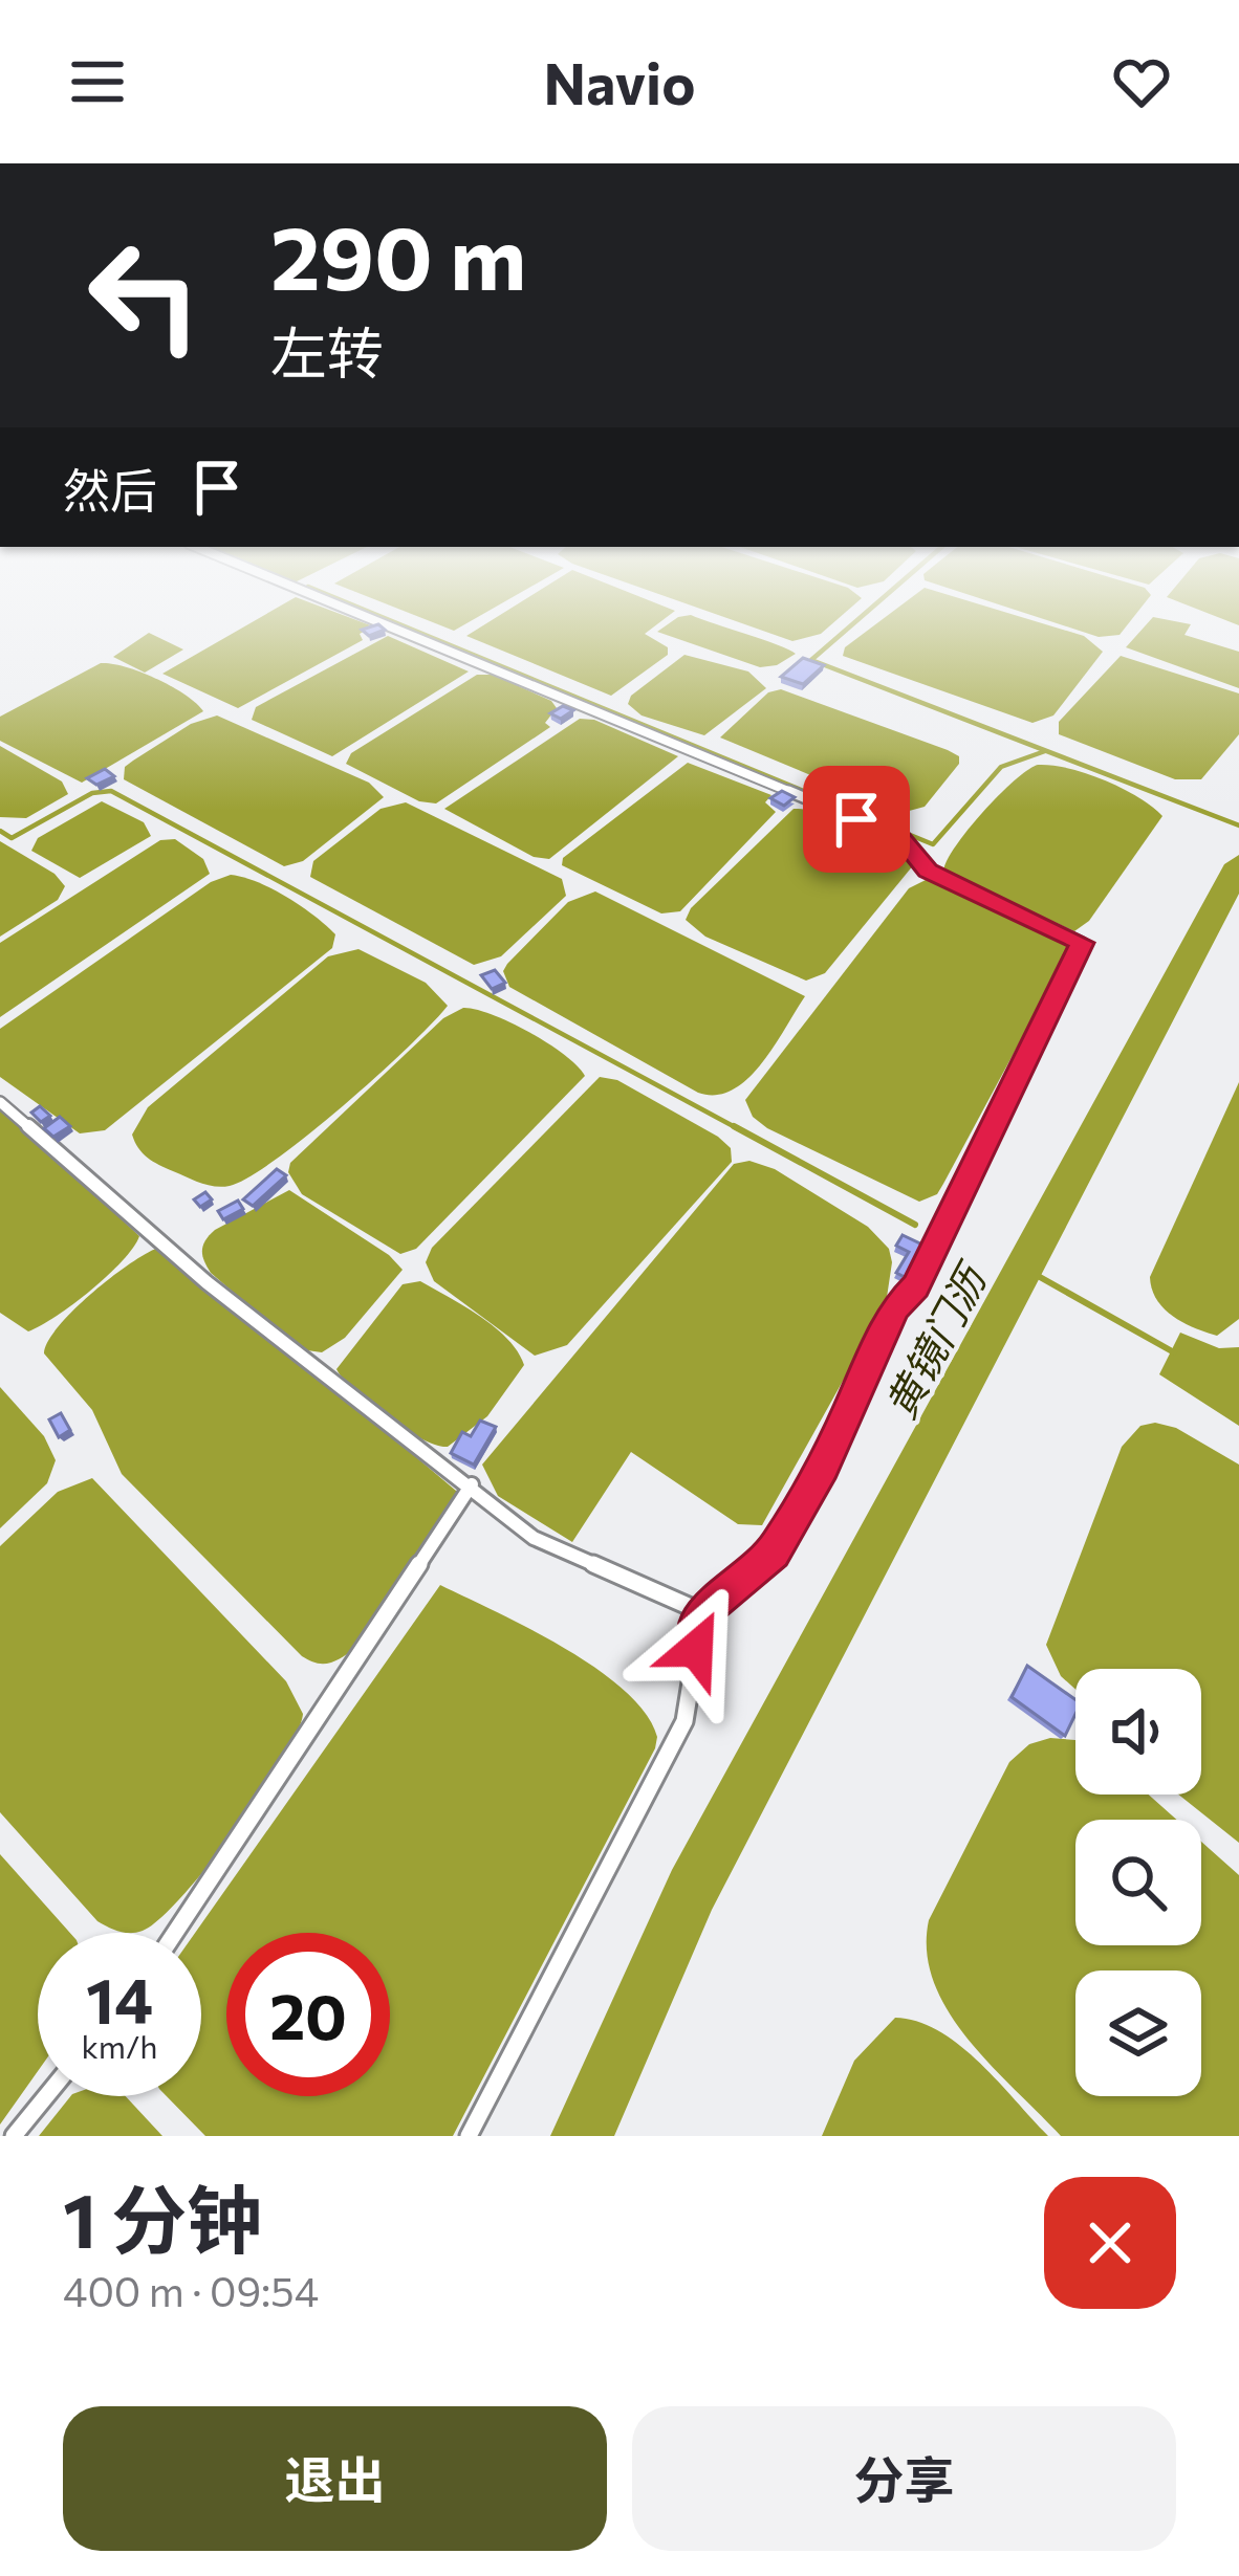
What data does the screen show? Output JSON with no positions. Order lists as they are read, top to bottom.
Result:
{
  "water": ["黄镜门沥"],
  "page": {
    "header": "Navio",
    "turn": ["290 m", "左转"],
    "then": "然后",
    "speed": "14 km/h",
    "limit": "20",
    "heading": ["1 分钟", "400 m · 09:54"],
    "buttons": ["退出", "分享"]
  }
}
